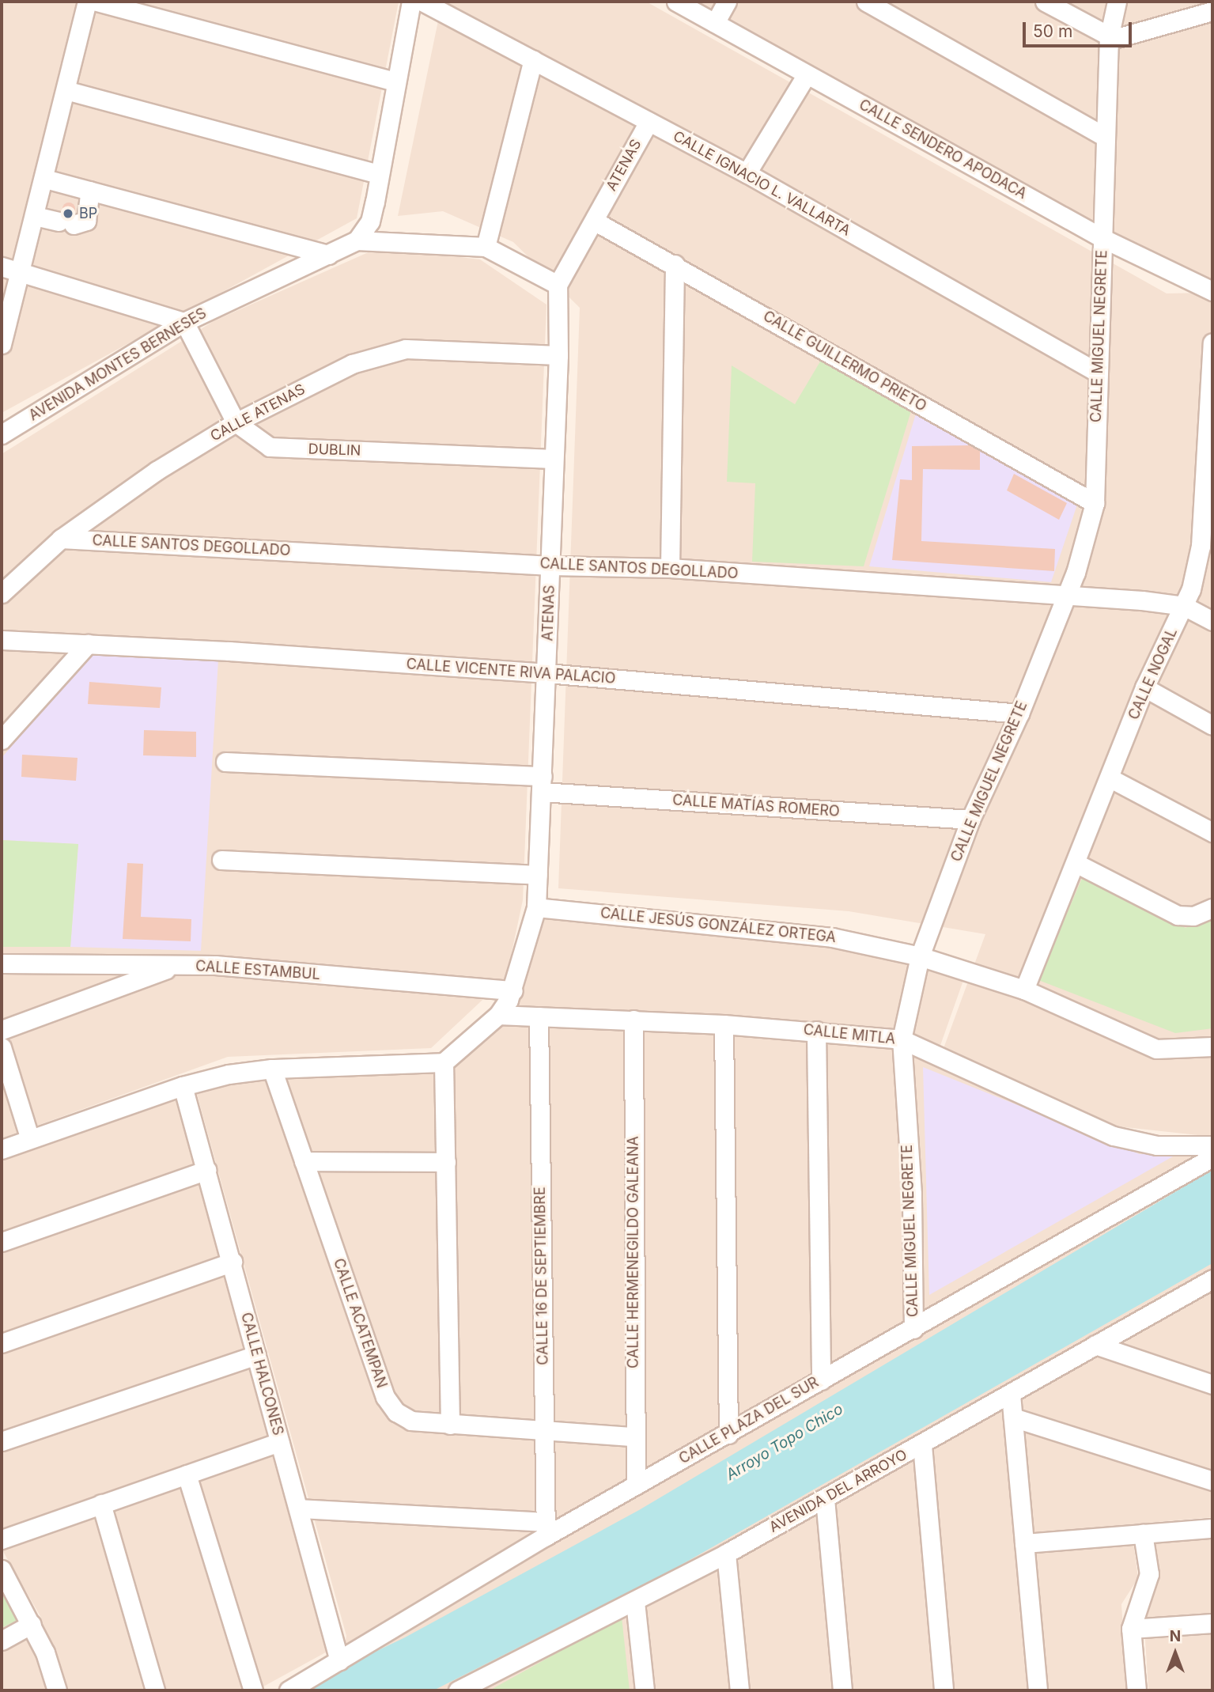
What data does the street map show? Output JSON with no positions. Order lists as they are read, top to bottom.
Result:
{
  "streets": {
    "street": [
      "CALLE SENDERO APODACA",
      "ATENAS",
      "CALLE IGNACIO L. VALLARTA",
      "CALLE MIGUEL NEGRETE",
      "CALLE GUILLERMO PRIETO",
      "AVENIDA MONTES BERNESES",
      "CALLE ATENAS",
      "DUBLIN",
      "CALLE SANTOS DEGOLLADO",
      "CALLE VICENTE RIVA PALACIO",
      "CALLE NOGAL",
      "CALLE MATÍAS ROMERO",
      "CALLE JESÚS GONZÁLEZ ORTEGA",
      "CALLE ESTAMBUL",
      "CALLE MITLA",
      "CALLE HERMENEGILDO GALEANA",
      "CALLE 16 DE SEPTIEMBRE",
      "CALLE ACATEMPAN",
      "CALLE HALCONES",
      "CALLE PLAZA DEL SUR",
      "AVENIDA DEL ARROYO"
    ]
  },
  "crossings": [
    ["CALLE SENDERO APODACA", "CALLE MIGUEL NEGRETE"],
    ["ATENAS", "CALLE IGNACIO L. VALLARTA"],
    ["ATENAS", "CALLE GUILLERMO PRIETO"],
    ["ATENAS", "CALLE ATENAS"],
    ["ATENAS", "DUBLIN"],
    ["ATENAS", "CALLE SANTOS DEGOLLADO"],
    ["ATENAS", "CALLE VICENTE RIVA PALACIO"],
    ["ATENAS", "CALLE MATÍAS ROMERO"],
    ["ATENAS", "CALLE JESÚS GONZÁLEZ ORTEGA"],
    ["ATENAS", "CALLE ESTAMBUL"],
    ["ATENAS", "CALLE MITLA"],
    ["CALLE IGNACIO L. VALLARTA", "CALLE MIGUEL NEGRETE"],
    ["CALLE MIGUEL NEGRETE", "CALLE GUILLERMO PRIETO"],
    ["CALLE MIGUEL NEGRETE", "CALLE SANTOS DEGOLLADO"],
    ["CALLE MIGUEL NEGRETE", "CALLE VICENTE RIVA PALACIO"],
    ["CALLE MIGUEL NEGRETE", "CALLE MATÍAS ROMERO"],
    ["CALLE MIGUEL NEGRETE", "CALLE JESÚS GONZÁLEZ ORTEGA"],
    ["CALLE MIGUEL NEGRETE", "CALLE MITLA"],
    ["CALLE MIGUEL NEGRETE", "CALLE PLAZA DEL SUR"],
    ["AVENIDA MONTES BERNESES", "DUBLIN"],
    ["CALLE ATENAS", "DUBLIN"],
    ["CALLE ATENAS", "CALLE SANTOS DEGOLLADO"],
    ["CALLE SANTOS DEGOLLADO", "CALLE NOGAL"],
    ["CALLE NOGAL", "CALLE JESÚS GONZÁLEZ ORTEGA"],
    ["CALLE MITLA", "CALLE HERMENEGILDO GALEANA"],
    ["CALLE MITLA", "CALLE 16 DE SEPTIEMBRE"],
    ["CALLE HERMENEGILDO GALEANA", "CALLE ACATEMPAN"],
    ["CALLE HERMENEGILDO GALEANA", "CALLE PLAZA DEL SUR"],
    ["CALLE 16 DE SEPTIEMBRE", "CALLE ACATEMPAN"],
    ["CALLE 16 DE SEPTIEMBRE", "CALLE PLAZA DEL SUR"],
    ["CALLE HALCONES", "CALLE PLAZA DEL SUR"]
  ],
  "water": ["Arroyo Topo Chico"],
  "places": ["BP"],
  "scale_bar": "50 m",
  "north": "top"
}
